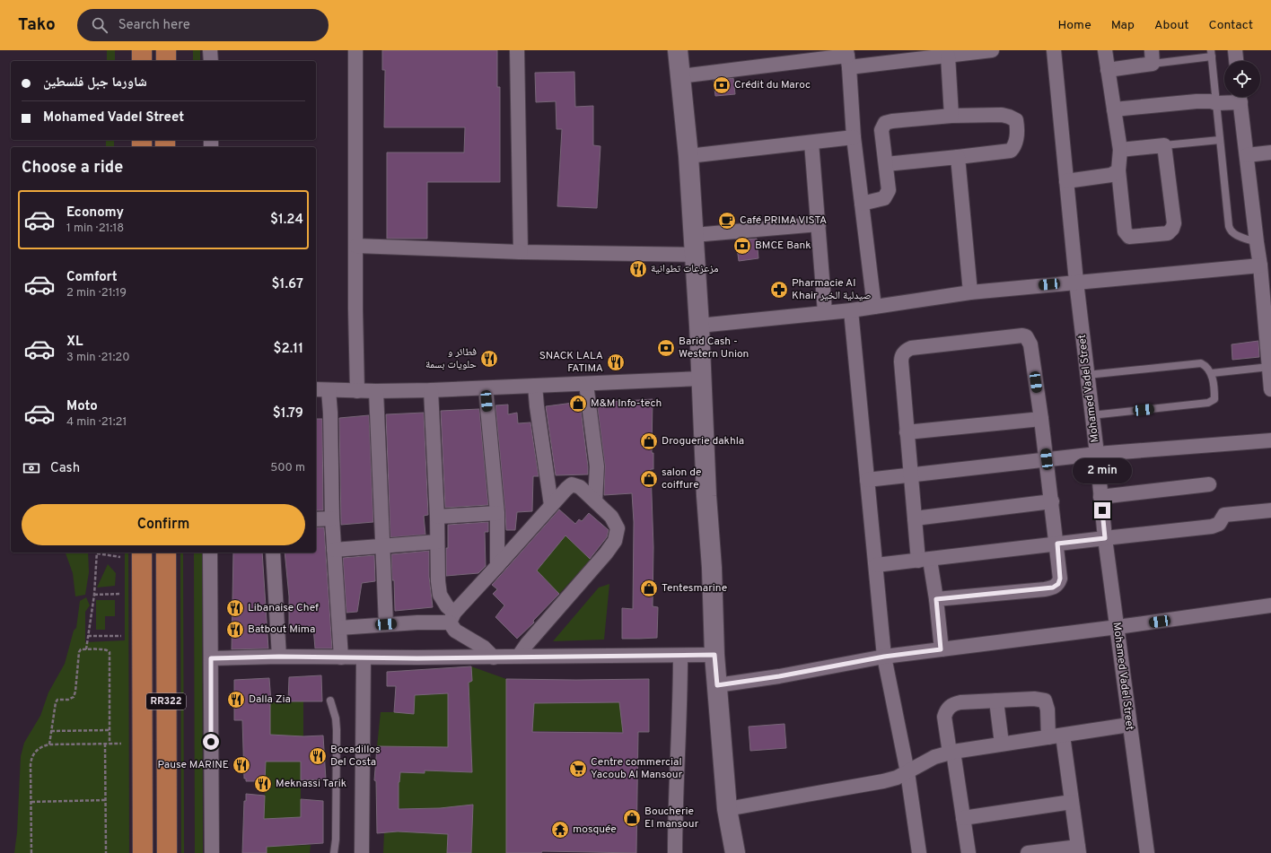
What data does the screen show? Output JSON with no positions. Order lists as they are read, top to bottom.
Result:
{
  "streets": {
    "main road": ["RR322"],
    "street": ["Mohamed Vadel Street"]
  },
  "places": {
    "bank": ["Crédit du Maroc", "BMCE Bank", "Barid Cash - Western Union"],
    "cafe": ["Café PRIMA VISTA"],
    "restaurant": [
      "مزعزعات تطوانية",
      "فطائر و حلويات بسمة",
      "SNACK LALA FATIMA",
      "Libanaise Chef",
      "Batbout Mima",
      "Dalla Zia",
      "Bocadillos Del Costa",
      "Pause MARINE",
      "Meknassi Tarik"
    ],
    "pharmacy": ["Pharmacie Al Khair صيدلية الخير"],
    "shop": [
      "M&M Info-tech",
      "Droguerie dakhla",
      "salon de coiffure",
      "Tentesmarine",
      "Boucherie El mansour"
    ],
    "supermarket": ["Centre commercial Yacoub Al Mansour"],
    "temple": ["mosquée"]
  },
  "page": {
    "header": "Tako",
    "search": "Search here",
    "nav": [
      "Home",
      "Map",
      "About",
      "Contact"
    ],
    "banner": ["شاورما جبل فلسطين", "Mohamed Vadel Street"],
    "heading": "Choose a ride",
    "list": [
      {
        "name": "Economy",
        "note": "1 min · 21:18",
        "value": "$1.24"
      },
      {
        "name": "Comfort",
        "note": "2 min · 21:19",
        "value": "$1.67"
      },
      {
        "name": "XL",
        "note": "3 min · 21:20",
        "value": "$2.11"
      },
      {
        "name": "Moto",
        "note": "4 min · 21:21",
        "value": "$1.79"
      }
    ],
    "pay": ["Cash", "500 m"],
    "bubble": "2 min",
    "buttons": "Confirm"
  }
}
